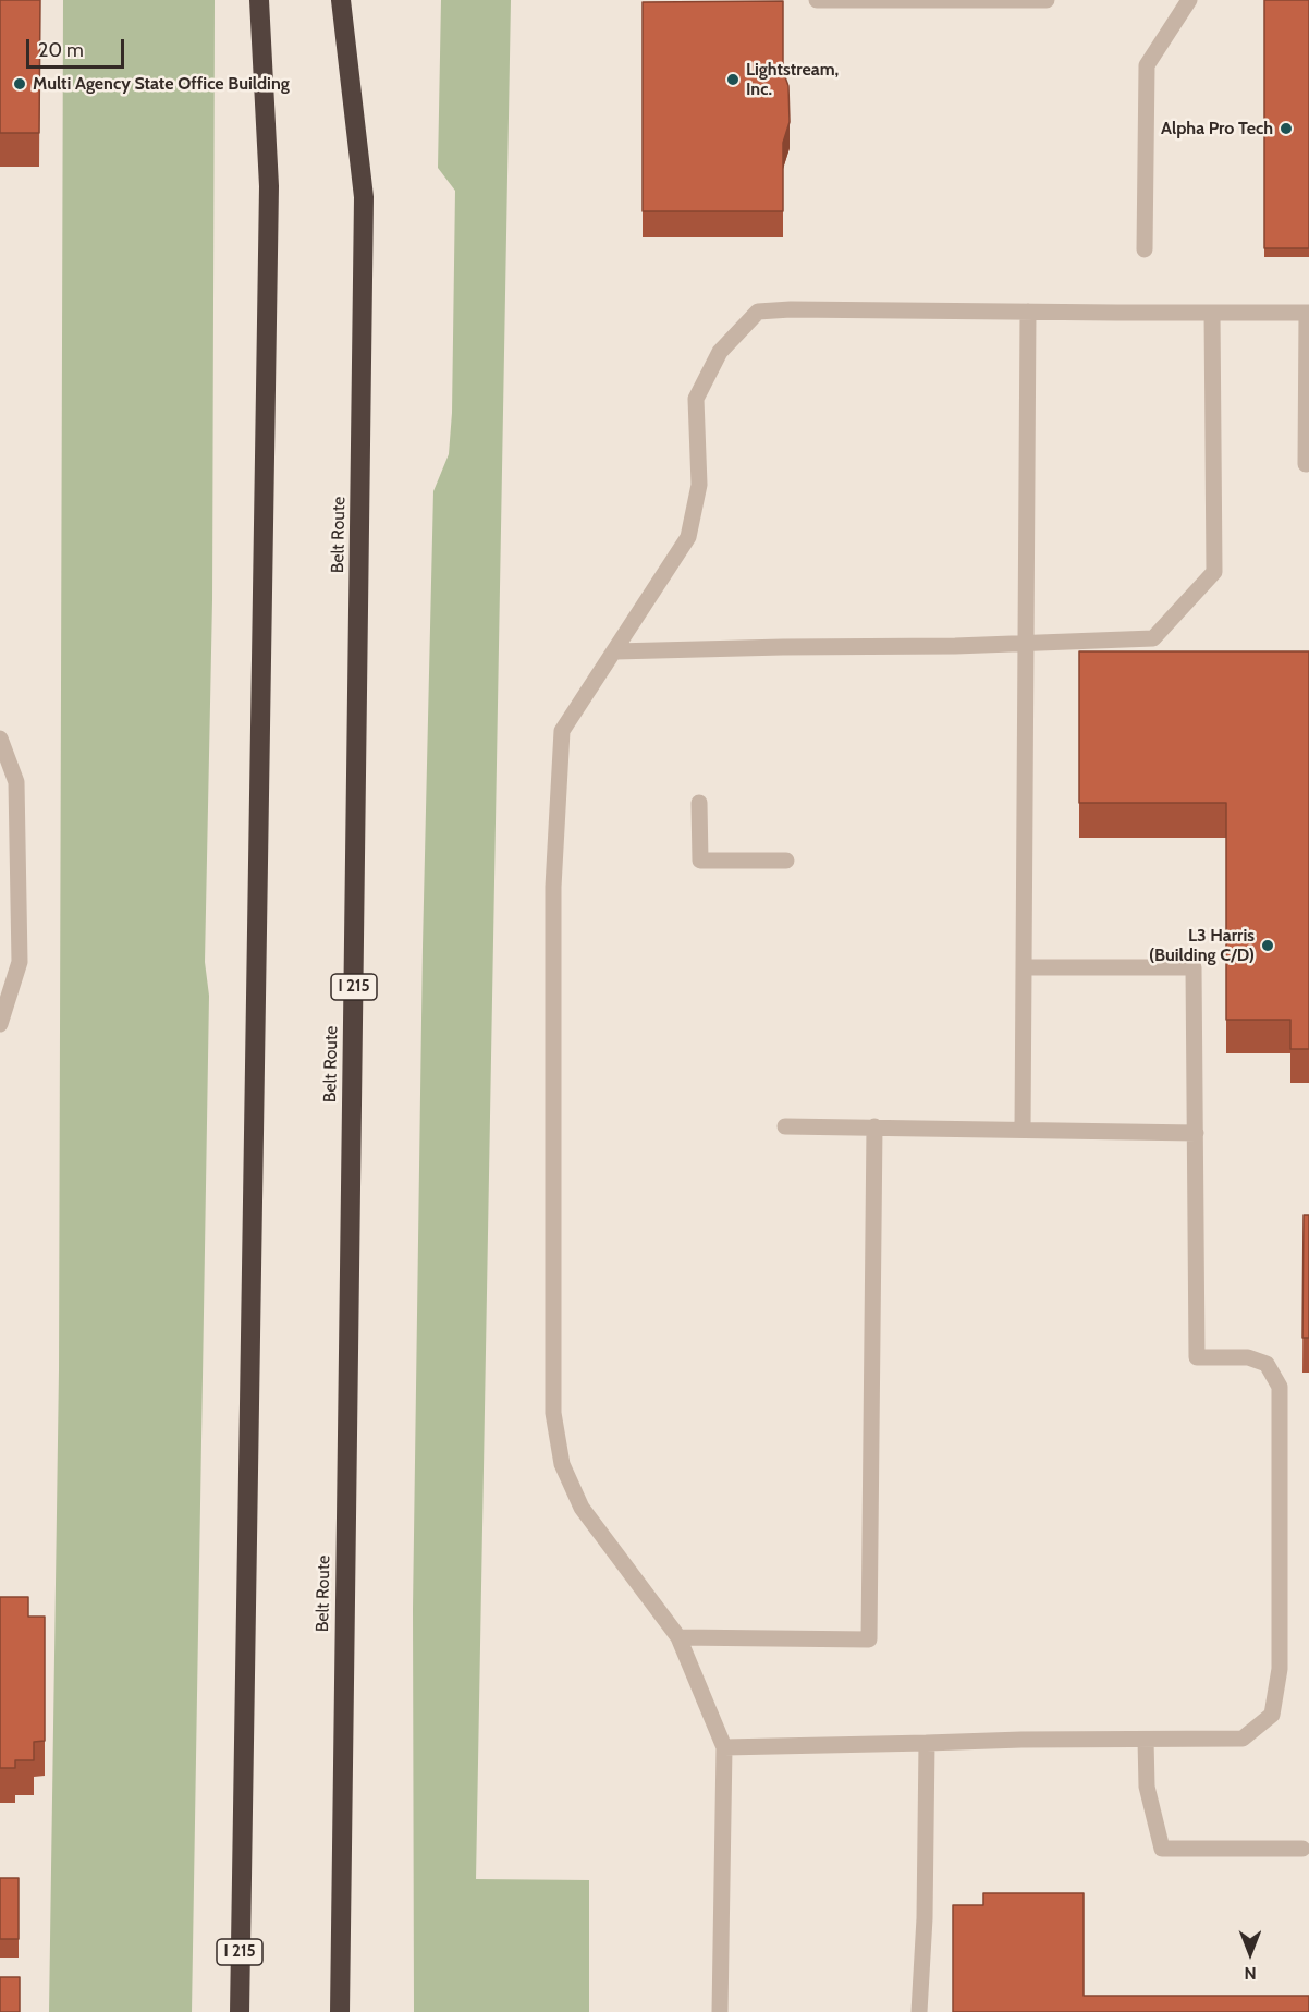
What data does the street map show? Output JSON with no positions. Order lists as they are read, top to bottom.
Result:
{
  "streets": {
    "highway": ["Belt Route", "I 215"]
  },
  "places": [
    "Lightstream, Inc.",
    "Multi Agency State Office Building",
    "Alpha Pro Tech",
    "L3 Harris (Building C/D)"
  ],
  "scale_bar": "20 m",
  "north": "bottom"
}
